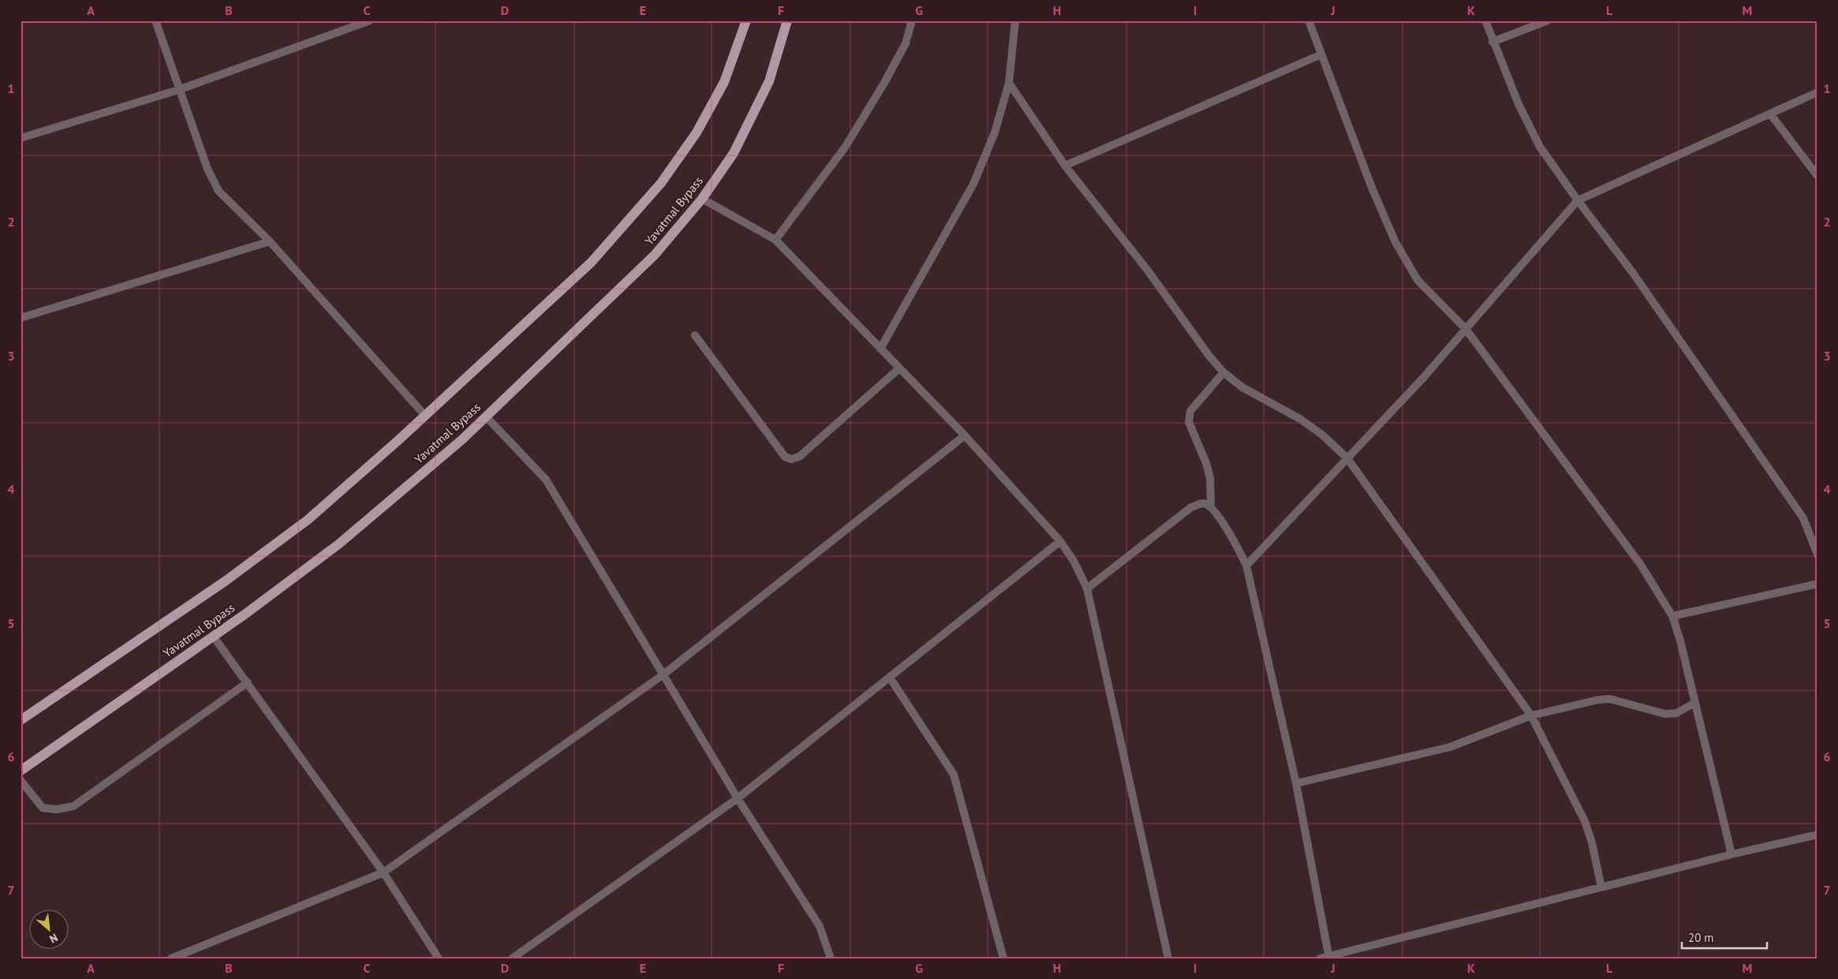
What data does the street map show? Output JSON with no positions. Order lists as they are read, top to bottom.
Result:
{
  "streets": {
    "main road": ["Yavatmal Bypass"]
  },
  "scale_bar": "20 m",
  "north": "bottom right",
  "grid": {
    "columns": [
      "A",
      "B",
      "C",
      "D",
      "E",
      "F",
      "G",
      "H",
      "I",
      "J",
      "K",
      "L",
      "M"
    ],
    "rows": [
      "1",
      "2",
      "3",
      "4",
      "5",
      "6",
      "7"
    ]
  }
}
